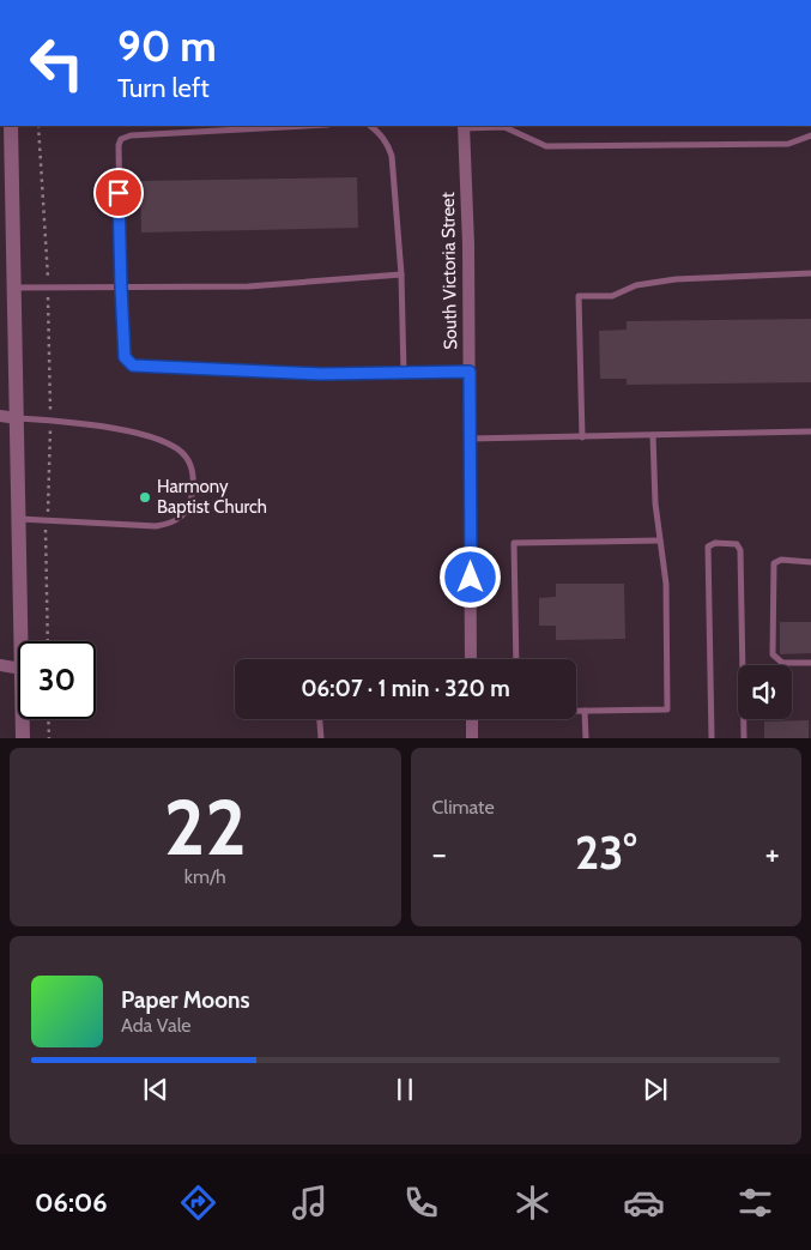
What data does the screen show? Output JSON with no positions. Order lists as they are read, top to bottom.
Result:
{
  "streets": {
    "street": ["South Victoria Street"]
  },
  "places": ["Harmony Baptist Church"],
  "page": {
    "turn": ["90 m", "Turn left"],
    "limit": "30",
    "trip": "06:07 · 1 min · 320 m",
    "tile": [
      ["22", "km/h"],
      "Climate"
    ],
    "heat": ["−", "23°", "+"],
    "song": ["Paper Moons", "Ada Vale"],
    "tabs": "06:06"
  }
}
